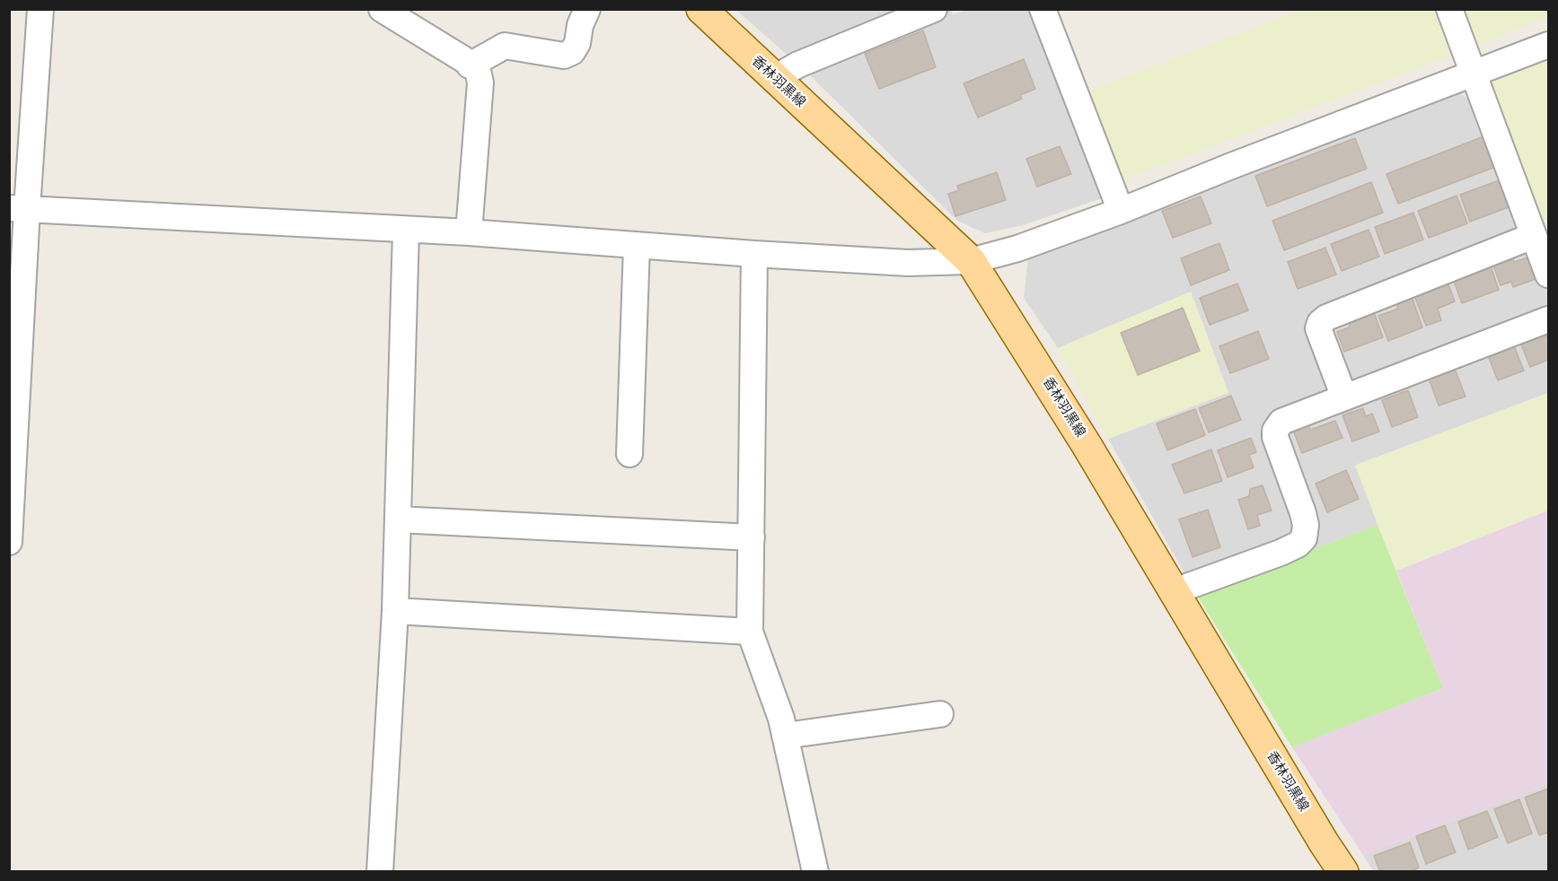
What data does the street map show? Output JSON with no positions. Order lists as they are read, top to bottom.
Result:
{
  "streets": {
    "main road": ["香林羽黒線"]
  }
}
